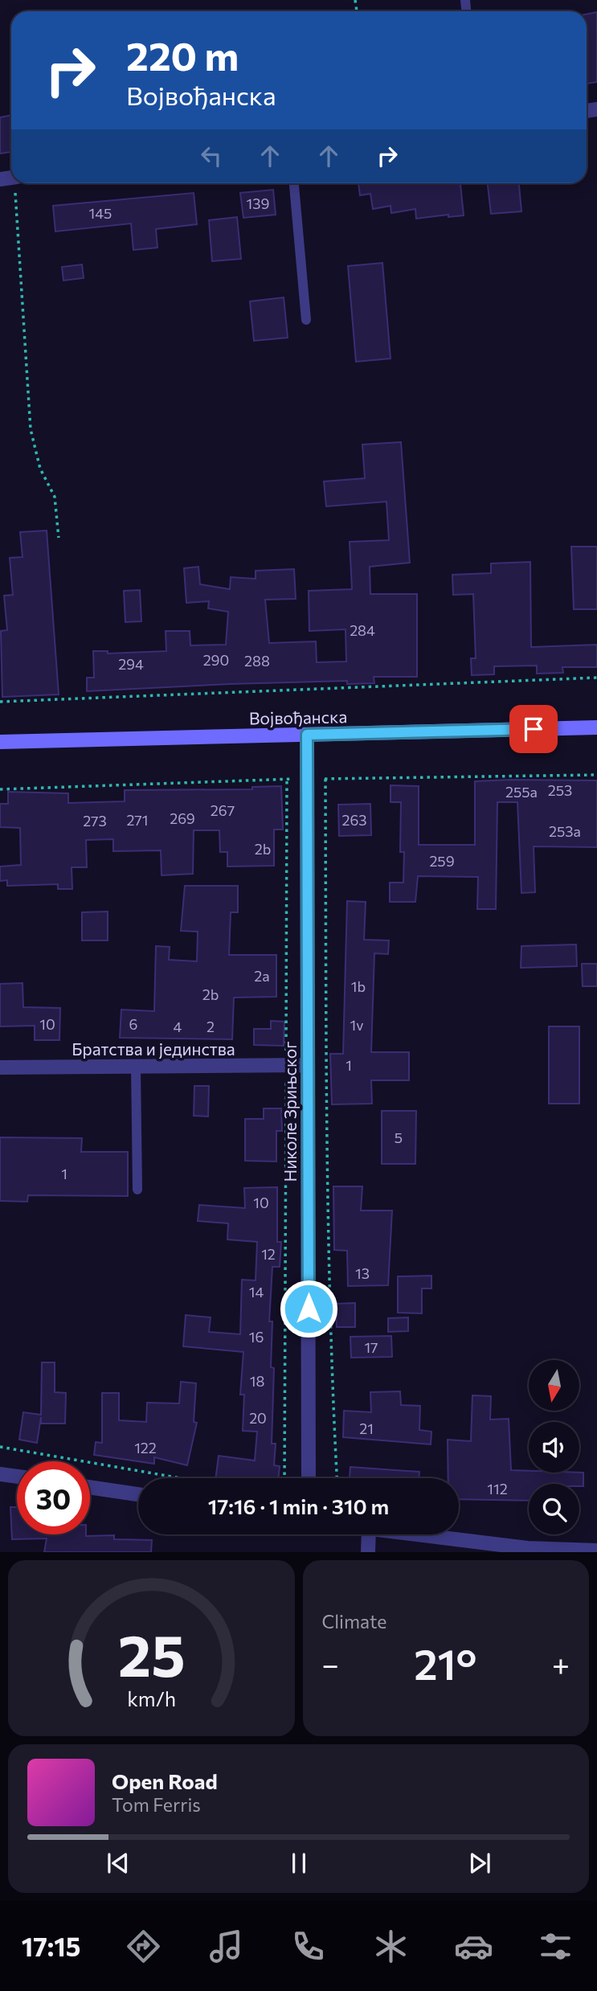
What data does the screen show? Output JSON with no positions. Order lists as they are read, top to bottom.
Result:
{
  "streets": {
    "main road": ["Војвођанска"],
    "street": ["Братства и јединства", "Николе Зрињског"]
  },
  "crossings": [
    ["Војвођанска", "Николе Зрињског"],
    ["Братства и јединства", "Николе Зрињског"]
  ],
  "house_numbers": [
    "139",
    "145",
    "284",
    "290",
    "288",
    "294",
    "253",
    "255a",
    "267",
    "269",
    "271",
    "263",
    "273",
    "253a",
    "2b",
    "259",
    "2a",
    "1b",
    "2b",
    "10",
    "6",
    "1v",
    "4",
    "2",
    "1",
    "5",
    "1",
    "10",
    "12",
    "13",
    "14",
    "16",
    "17",
    "18",
    "20",
    "21",
    "122",
    "112"
  ],
  "north": "bottom",
  "page": {
    "turn": ["220 m", "Војвођанска"],
    "limit": "30",
    "trip": "17:16 · 1 min · 310 m",
    "tile": "Climate",
    "heat": ["−", "21°", "+"],
    "song": ["Open Road", "Tom Ferris"],
    "tabs": "17:15",
    "gauge": ["25", "km/h"]
  }
}
